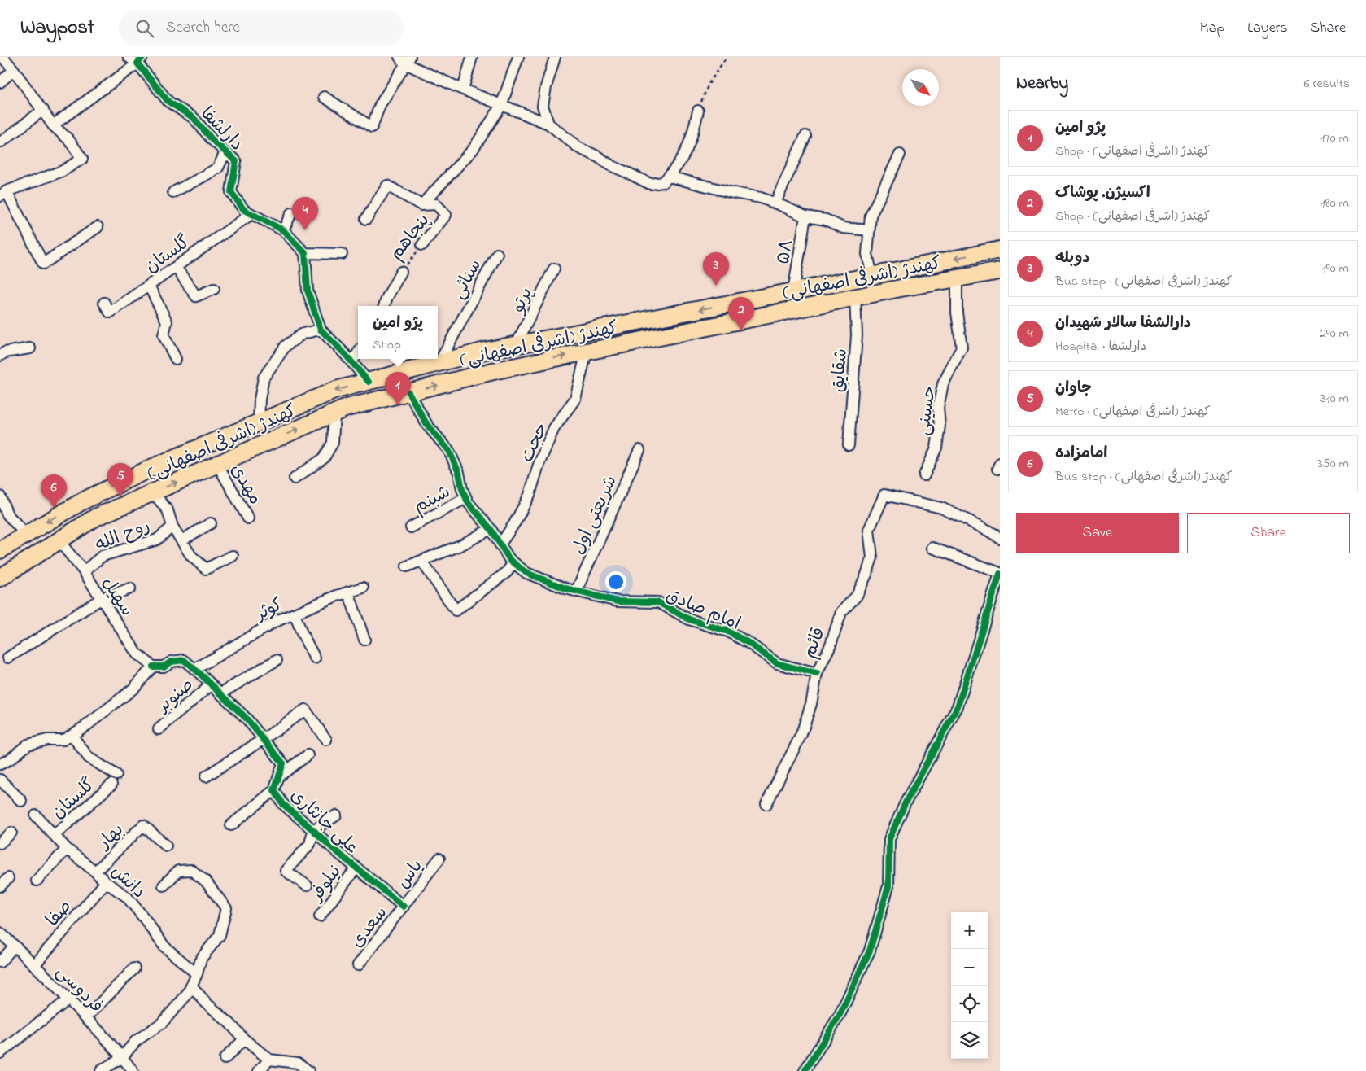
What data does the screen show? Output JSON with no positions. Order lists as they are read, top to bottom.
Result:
{
  "streets": {
    "main road": ["کهندژ (اشرفی اصفهانی)"],
    "street": [
      "دارلشفا",
      "پنجاهم",
      "۵۸",
      "گلستان",
      "سنائی",
      "پرتو",
      "شقایق",
      "حسینی",
      "حجت",
      "مهدی",
      "شبنم",
      "شریعتی اول",
      "روح الله",
      "سهیل",
      "کوثر",
      "امام صادق",
      "قائم",
      "صنوبر",
      "علی جانثاری",
      "بهار",
      "یاس",
      "دانش",
      "نیلوفر",
      "صفا",
      "سعدی",
      "فردوسی"
    ]
  },
  "crossings": [
    ["دارلشفا", "گلستان"],
    ["۵۸", "کهندژ (اشرفی اصفهانی)"],
    ["گلستان", "دانش"],
    ["کهندژ (اشرفی اصفهانی)", "سنائی"],
    ["کهندژ (اشرفی اصفهانی)", "پرتو"],
    ["کهندژ (اشرفی اصفهانی)", "شقایق"],
    ["کهندژ (اشرفی اصفهانی)", "حسینی"],
    ["کهندژ (اشرفی اصفهانی)", "حجت"],
    ["کهندژ (اشرفی اصفهانی)", "مهدی"],
    ["کهندژ (اشرفی اصفهانی)", "سهیل"],
    ["کهندژ (اشرفی اصفهانی)", "امام صادق"],
    ["حجت", "امام صادق"],
    ["شبنم", "امام صادق"],
    ["شریعتی اول", "امام صادق"],
    ["روح الله", "سهیل"],
    ["سهیل", "علی جانثاری"],
    ["کوثر", "علی جانثاری"],
    ["امام صادق", "قائم"],
    ["صنوبر", "علی جانثاری"],
    ["علی جانثاری", "یاس"],
    ["علی جانثاری", "نیلوفر"],
    ["علی جانثاری", "سعدی"],
    ["بهار", "دانش"],
    ["یاس", "سعدی"],
    ["دانش", "صفا"],
    ["دانش", "فردوسی"],
    ["صفا", "فردوسی"]
  ],
  "north": "bottom right",
  "page": {
    "header": "Waypost",
    "search": "Search here",
    "nav": ["Map", "Layers", "Share"],
    "heading": ["Nearby", "6 results"],
    "list": [
      {
        "mark": "1",
        "name": "پژو امین",
        "note": "Shop · کهندژ (اشرفی اصفهانی)",
        "value": "170 m"
      },
      {
        "mark": "2",
        "name": "اکسیژن. پوشاک",
        "note": "Shop · کهندژ (اشرفی اصفهانی)",
        "value": "180 m"
      },
      {
        "mark": "3",
        "name": "دوبله",
        "note": "Bus stop · کهندژ (اشرفی اصفهانی)",
        "value": "190 m"
      },
      {
        "mark": "4",
        "name": "دارالشفا سالار شهیدان",
        "note": "Hospital · دارلشفا",
        "value": "290 m"
      },
      {
        "mark": "5",
        "name": "جاوان",
        "note": "Metro · کهندژ (اشرفی اصفهانی)",
        "value": "310 m"
      },
      {
        "mark": "6",
        "name": "امامزاده",
        "note": "Bus stop · کهندژ (اشرفی اصفهانی)",
        "value": "350 m"
      }
    ],
    "pins": [
      "4",
      "3",
      "2",
      "1",
      "5",
      "6"
    ],
    "popup": ["پژو امین", "Shop"],
    "buttons": ["Save", "Share"],
    "map_buttons": ["+", "−"]
  }
}
